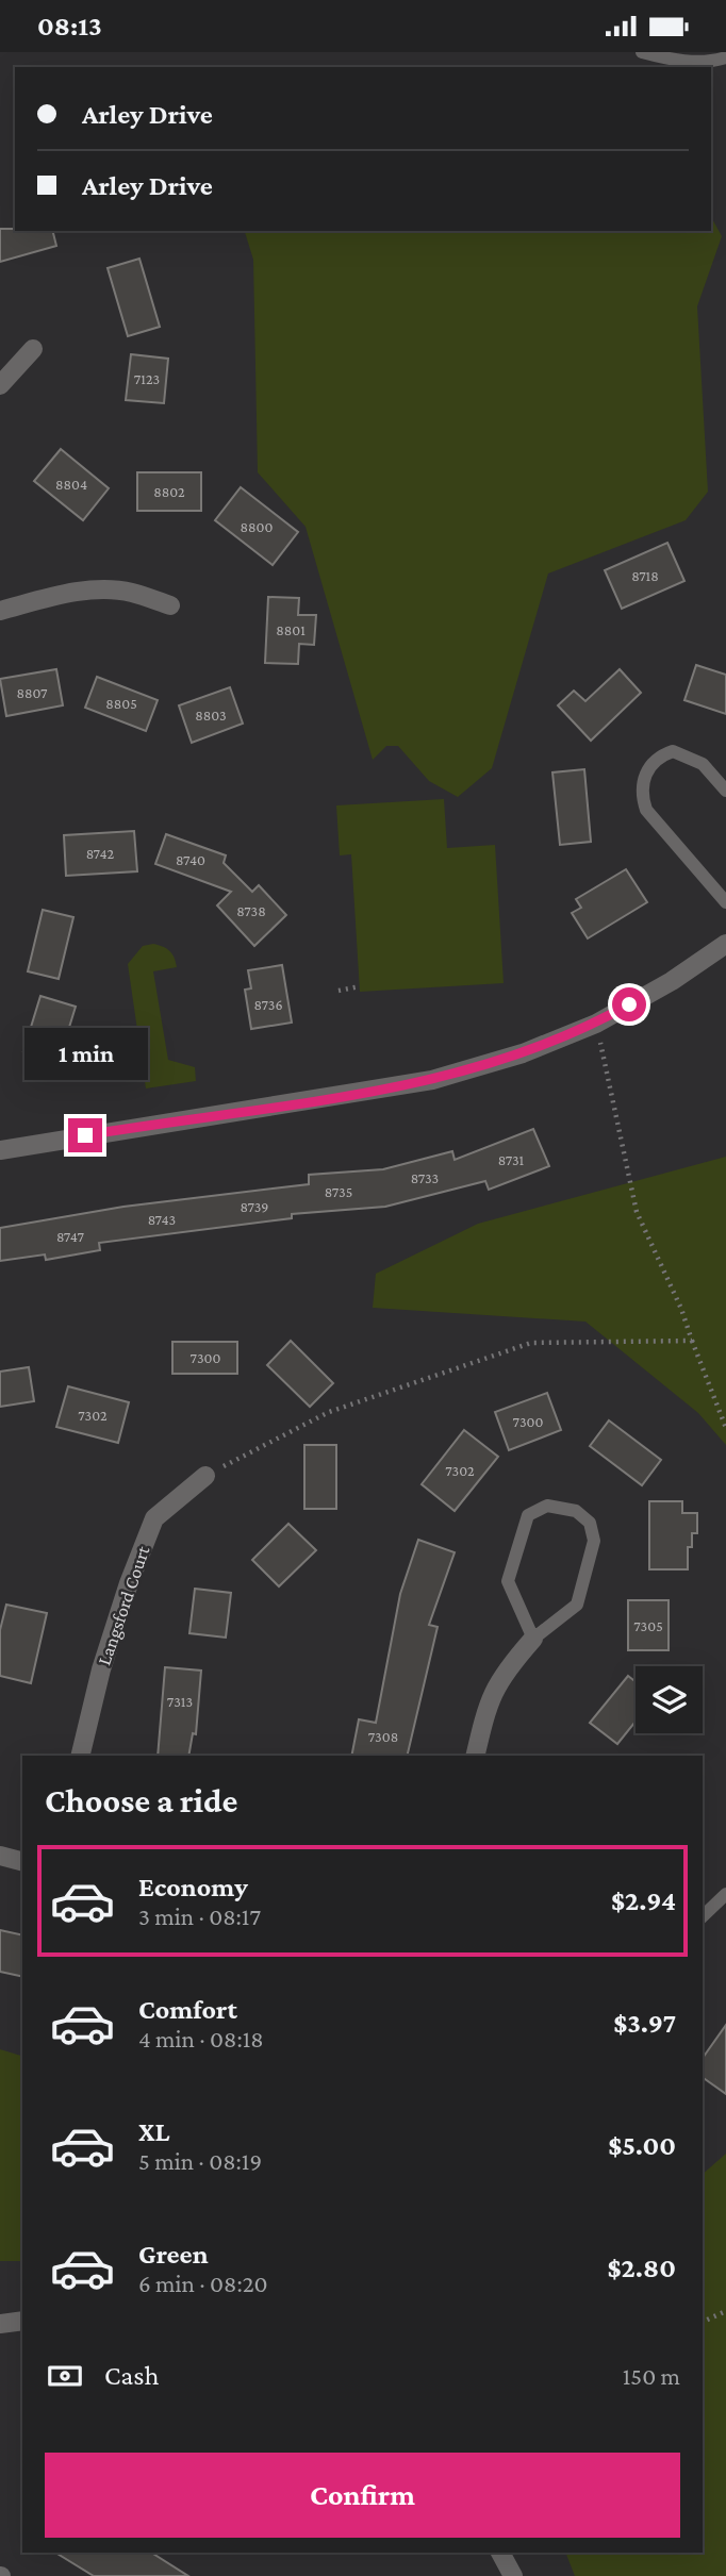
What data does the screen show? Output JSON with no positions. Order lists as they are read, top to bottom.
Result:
{
  "streets": {
    "street": ["Langsford Court"]
  },
  "house_numbers": [
    "7123",
    "8804",
    "8802",
    "8800",
    "8718",
    "8801",
    "8807",
    "8805",
    "8803",
    "8742",
    "8740",
    "8738",
    "8736",
    "8731",
    "8733",
    "8735",
    "8739",
    "8743",
    "8747",
    "7300",
    "7302",
    "7300",
    "7302",
    "7305",
    "7313",
    "7308"
  ],
  "page": {
    "status": "08:13",
    "banner": ["Arley Drive", "Arley Drive"],
    "bubble": "1 min",
    "heading": "Choose a ride",
    "list": [
      {
        "name": "Economy",
        "note": "3 min · 08:17",
        "value": "$2.94"
      },
      {
        "name": "Comfort",
        "note": "4 min · 08:18",
        "value": "$3.97"
      },
      {
        "name": "XL",
        "note": "5 min · 08:19",
        "value": "$5.00"
      },
      {
        "name": "Green",
        "note": "6 min · 08:20",
        "value": "$2.80"
      }
    ],
    "pay": ["Cash", "150 m"],
    "buttons": "Confirm"
  }
}
